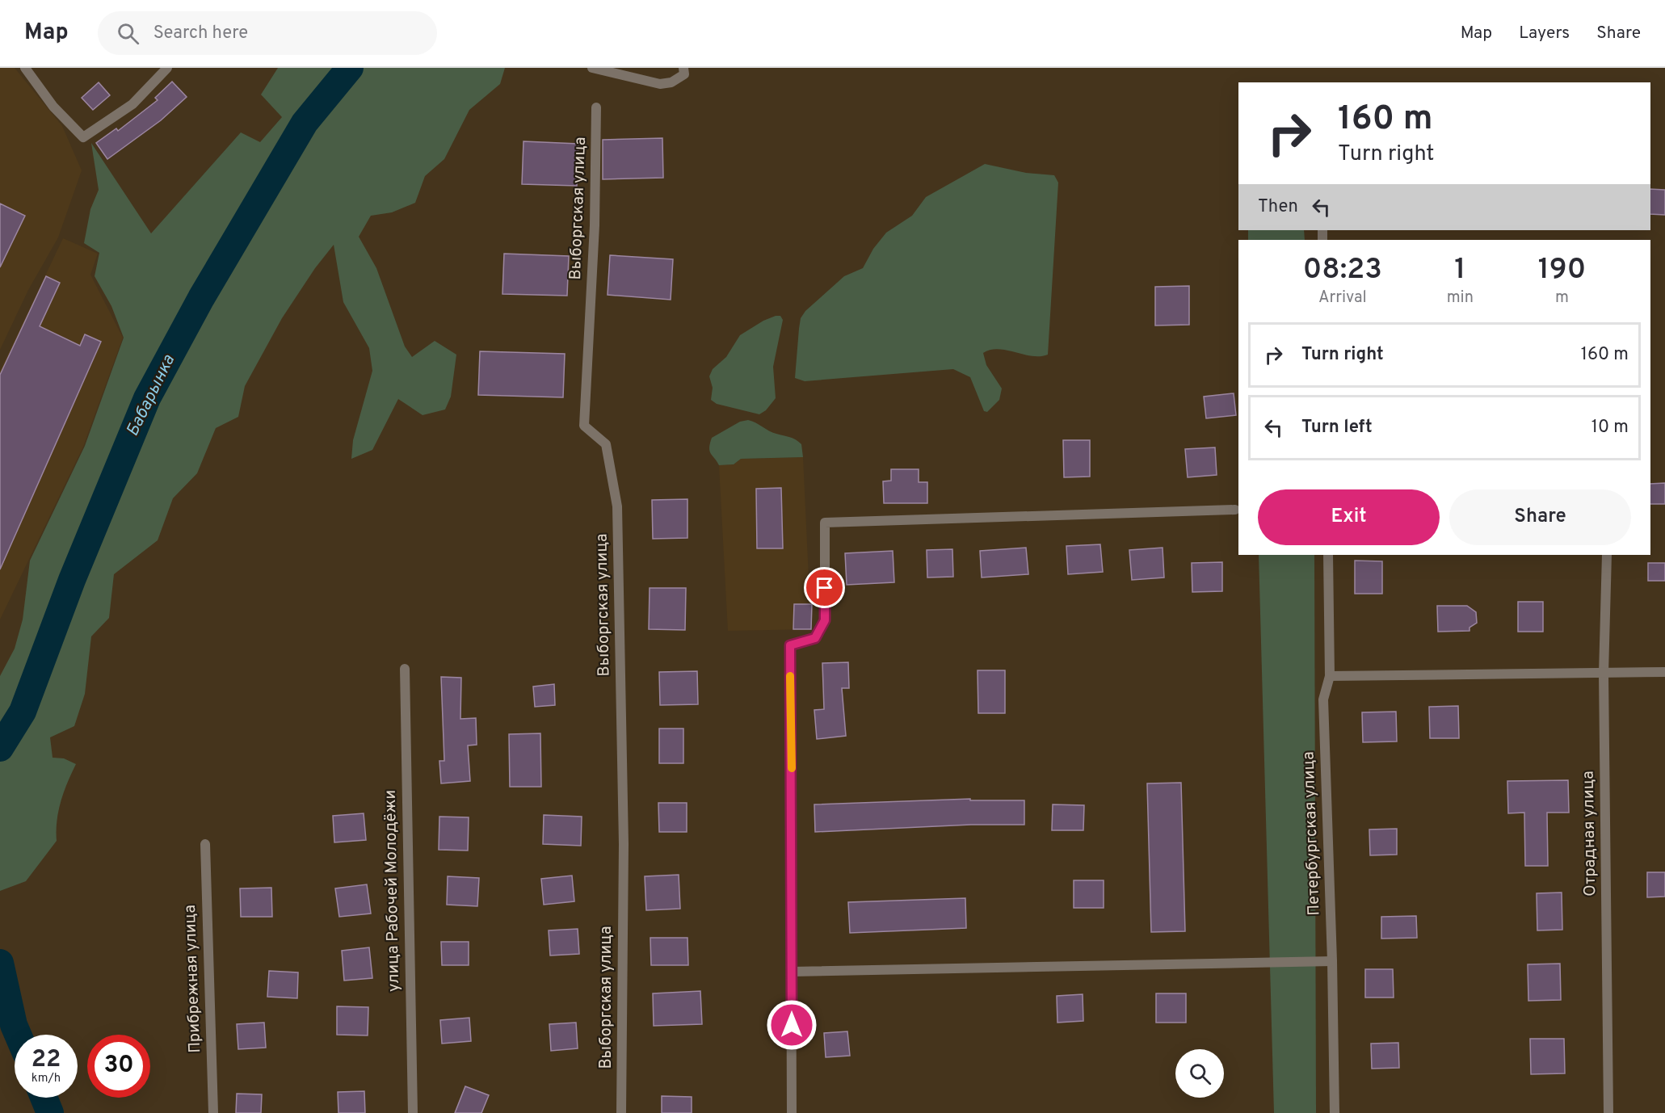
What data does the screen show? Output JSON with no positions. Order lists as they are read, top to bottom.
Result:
{
  "streets": {
    "street": [
      "Выборгская улица",
      "Петербургская улица",
      "Отрадная улица",
      "улица Рабочей Молодёжи",
      "Прибрежная улица"
    ]
  },
  "water": ["Бабарынка"],
  "page": {
    "header": "Map",
    "search": "Search here",
    "nav": ["Map", "Layers", "Share"],
    "turn": ["160 m", "Turn right"],
    "then": "Then",
    "eta": [
      "08:23",
      "Arrival",
      "1",
      "min",
      "190",
      "m"
    ],
    "list": [
      {
        "name": "Turn right",
        "value": "160 m"
      },
      {
        "name": "Turn left",
        "value": "10 m"
      }
    ],
    "buttons": ["Exit", "Share"],
    "speed": "22 km/h",
    "limit": "30"
  }
}
